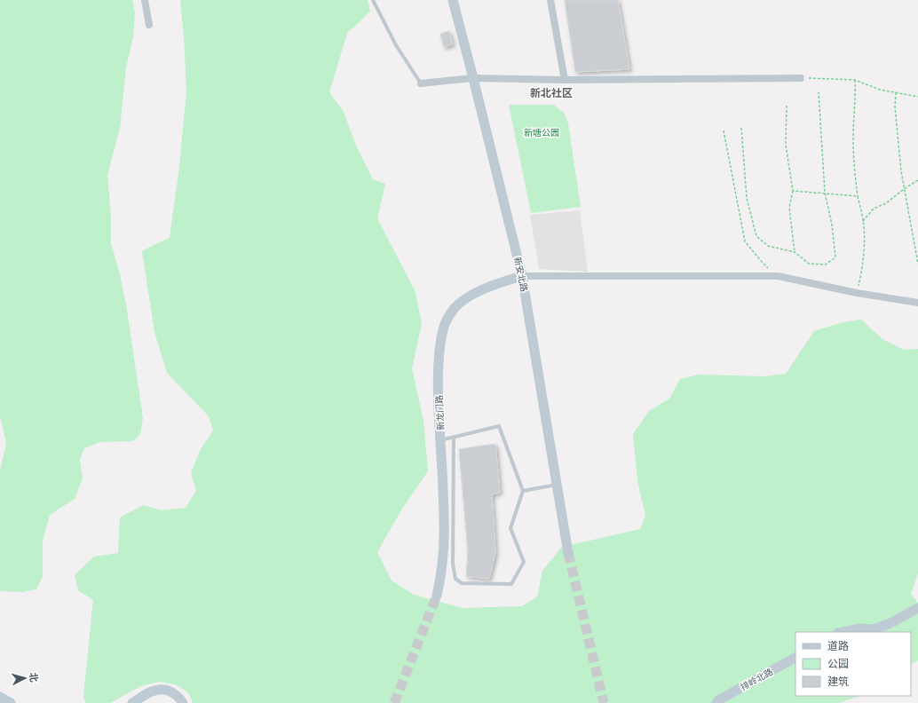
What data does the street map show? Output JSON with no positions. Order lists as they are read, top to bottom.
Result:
{
  "streets": {
    "main road": ["新安北路", "新龙门路", "排岭北路"]
  },
  "crossings": [
    ["新安北路", "新龙门路"]
  ],
  "districts": ["新北社区"],
  "parks": ["新塘公园"],
  "legend": ["道路", "公园", "建筑"],
  "north": "right"
}
